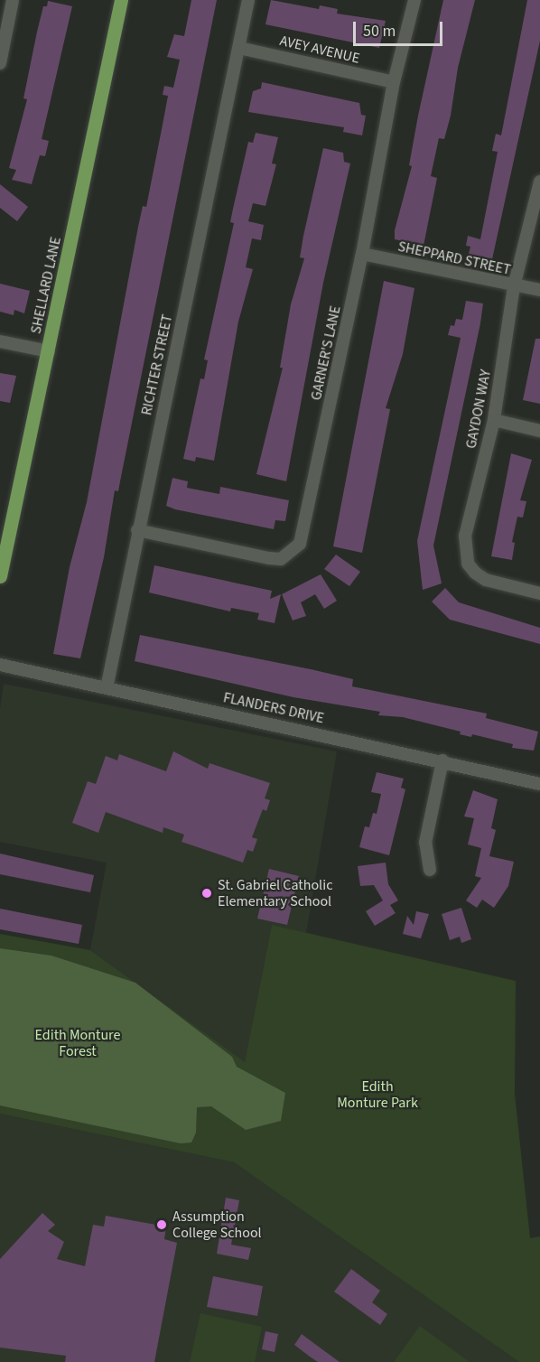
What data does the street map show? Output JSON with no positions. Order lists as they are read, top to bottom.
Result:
{
  "streets": {
    "main road": ["SHELLARD LANE"],
    "street": [
      "AVEY AVENUE",
      "SHEPPARD STREET",
      "GARNER'S LANE",
      "RICHTER STREET",
      "GAYDON WAY",
      "FLANDERS DRIVE"
    ]
  },
  "crossings": [
    ["AVEY AVENUE", "GARNER'S LANE"],
    ["AVEY AVENUE", "RICHTER STREET"],
    ["SHEPPARD STREET", "GARNER'S LANE"],
    ["SHEPPARD STREET", "GAYDON WAY"],
    ["GARNER'S LANE", "RICHTER STREET"],
    ["RICHTER STREET", "FLANDERS DRIVE"]
  ],
  "parks": ["Edith Monture Forest", "Edith Monture Park"],
  "places": ["St. Gabriel Catholic Elementary School", "Assumption College School"],
  "scale_bar": "50 m"
}
